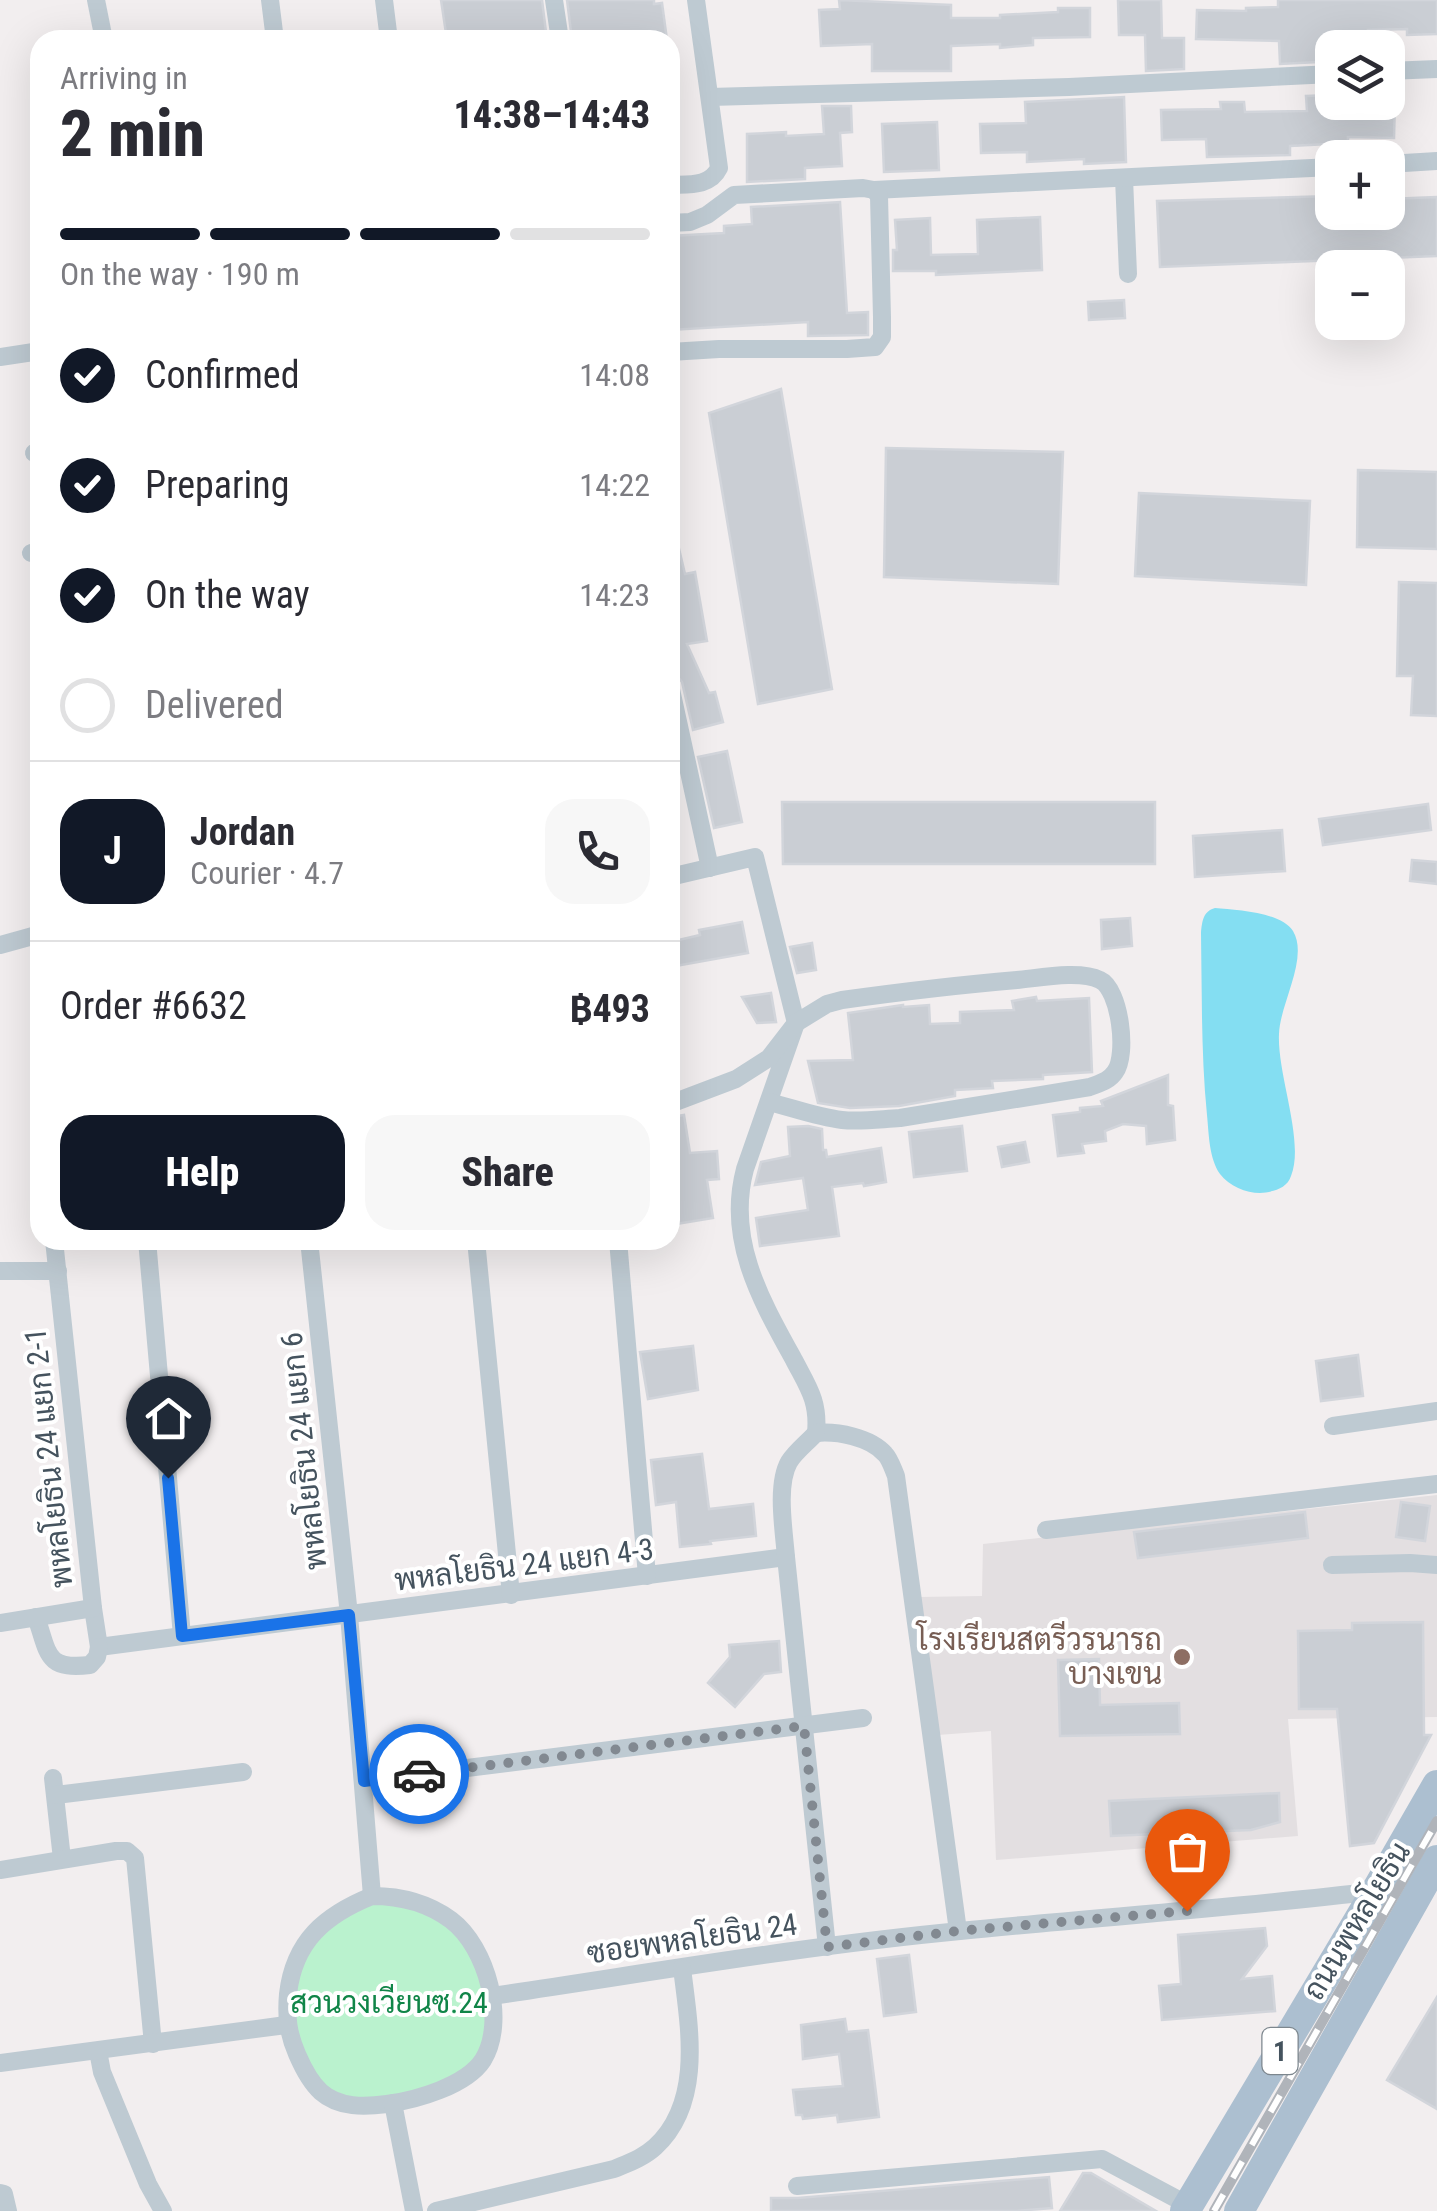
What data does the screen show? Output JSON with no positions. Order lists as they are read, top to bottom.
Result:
{
  "streets": {
    "main road": ["ถนนพหลโยธิน", "1"],
    "street": [
      "พหลโยธิน 24 แยก 6",
      "พหลโยธิน 24 แยก 2-1",
      "พหลโยธิน 24 แยก 4-3",
      "ซอยพหลโยธิน 24"
    ]
  },
  "crossings": [
    ["พหลโยธิน 24 แยก 6", "พหลโยธิน 24 แยก 4-3"],
    ["พหลโยธิน 24 แยก 6", "ซอยพหลโยธิน 24"],
    ["พหลโยธิน 24 แยก 2-1", "พหลโยธิน 24 แยก 4-3"],
    ["ถนนพหลโยธิน", "ซอยพหลโยธิน 24"]
  ],
  "parks": ["สวนวงเวียนซ.24"],
  "places": ["โรงเรียนสตรีวรนารถ บางเขน"],
  "page": {
    "map_buttons": ["+", "−"],
    "heading": ["2 min", "Arriving in", "14:38–14:43"],
    "panel": [
      "Jordan",
      "Courier · 4.7",
      "Order #6632",
      "฿493"
    ],
    "bar": "On the way · 190 m",
    "list": [
      ["Confirmed", "14:08"],
      ["Preparing", "14:22"],
      ["On the way", "14:23"],
      "Delivered"
    ],
    "round": "J",
    "buttons": ["Help", "Share"]
  }
}
